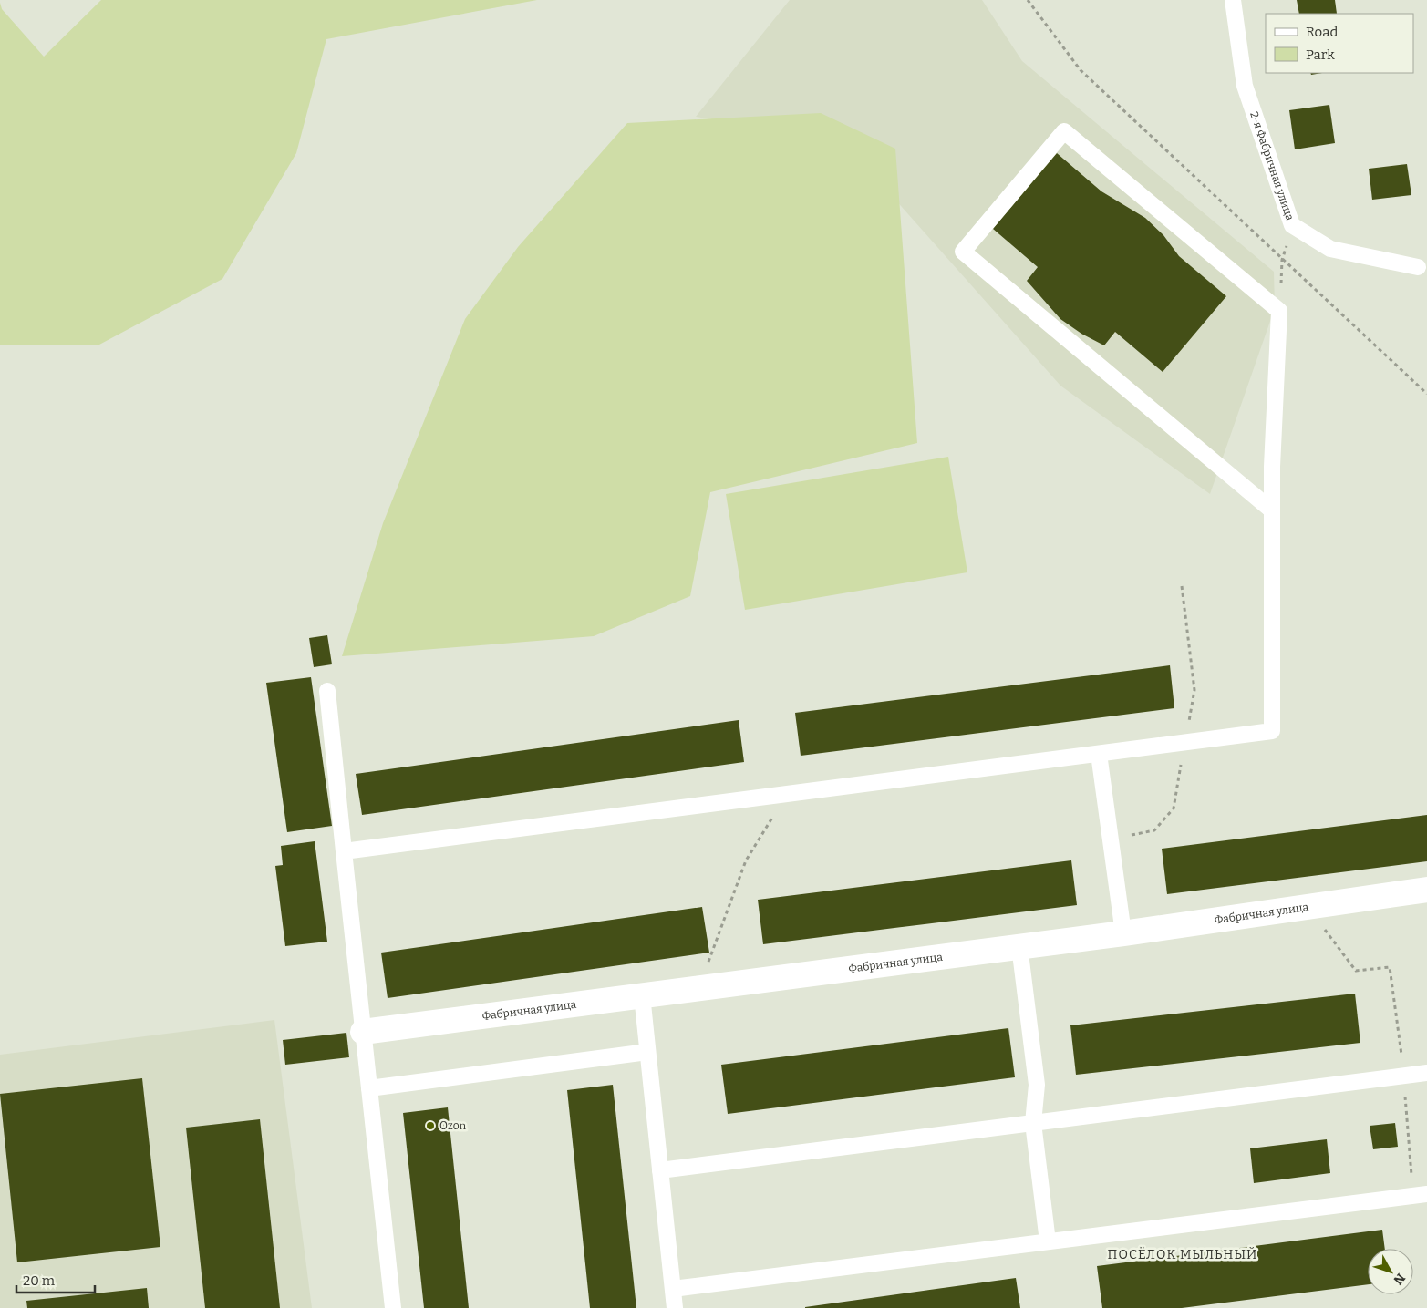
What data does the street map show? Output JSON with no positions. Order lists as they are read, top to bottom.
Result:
{
  "streets": {
    "street": ["Фабричная улица"],
    "lane": ["2-я Фабричная улица"]
  },
  "districts": ["ПОСЁЛОК МЫЛЬНЫЙ"],
  "places": ["Ozon"],
  "legend": ["Road", "Park"],
  "scale_bar": "20 m",
  "north": "bottom right"
}
